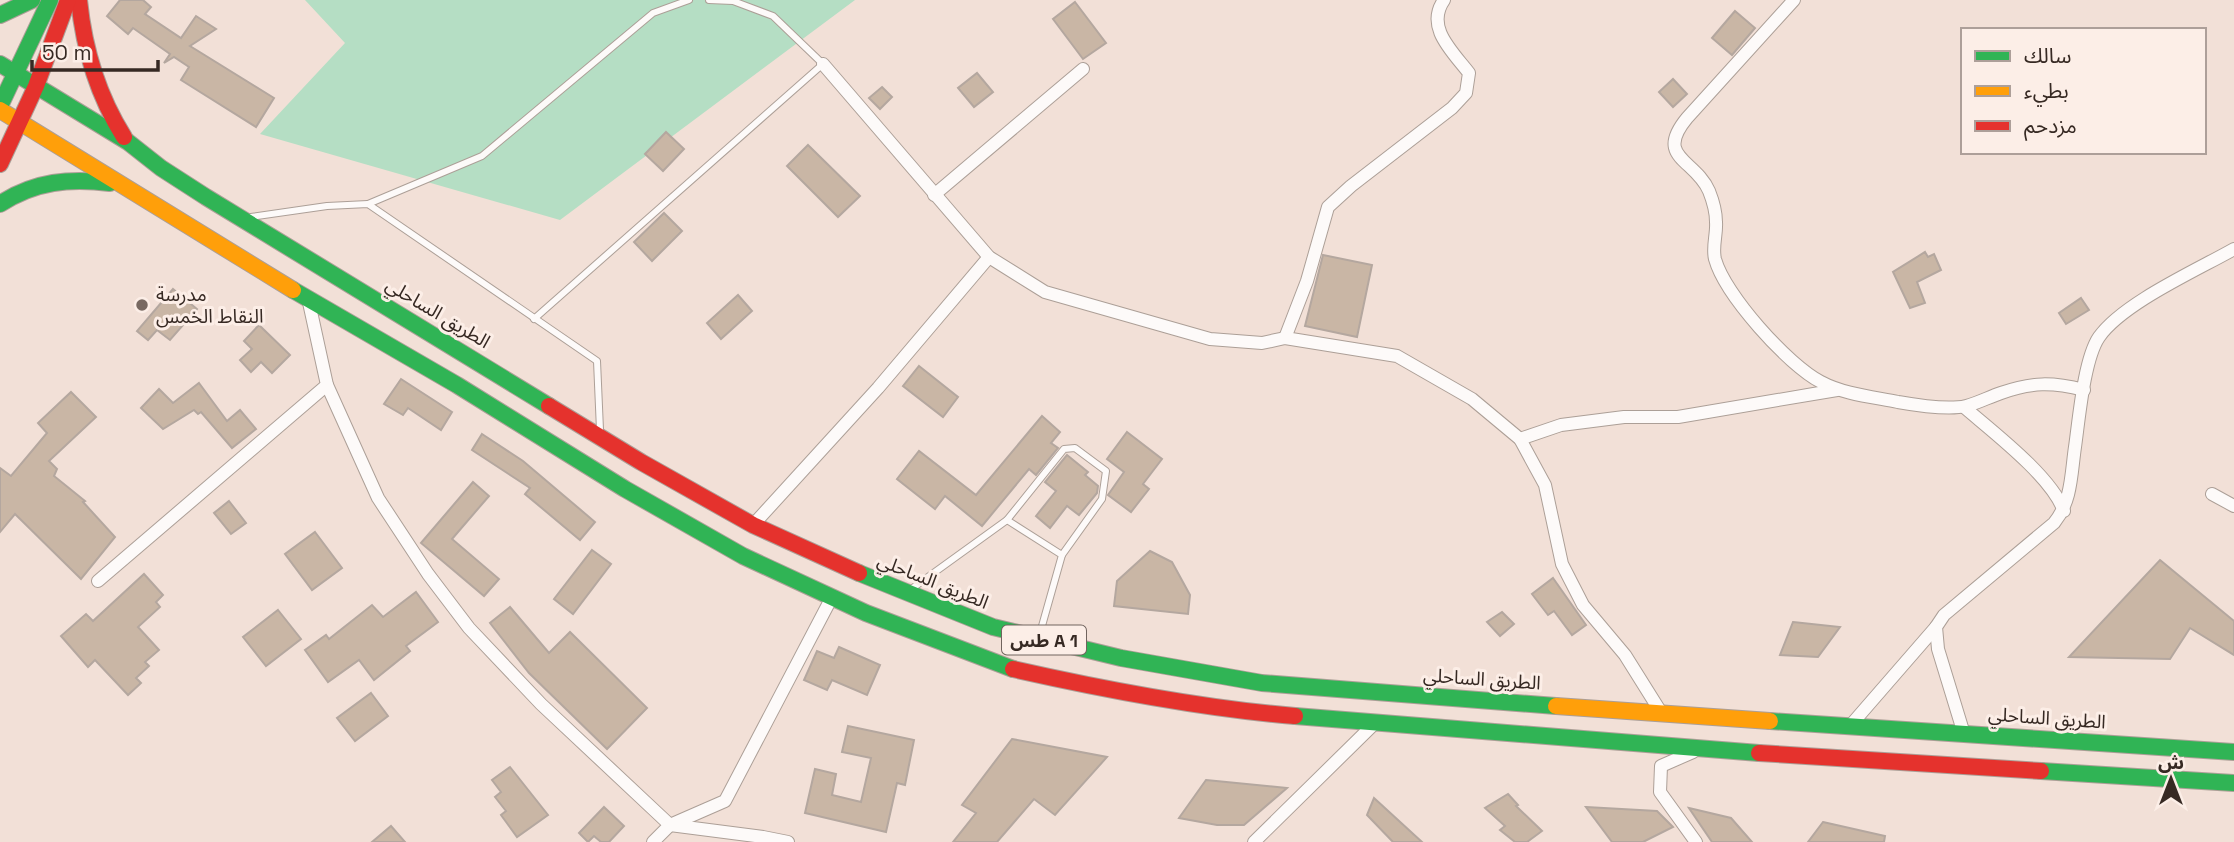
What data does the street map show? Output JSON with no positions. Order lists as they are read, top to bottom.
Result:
{
  "streets": {
    "main road": ["الطريق الساحلي", "طس A 1"]
  },
  "places": ["مدرسة النقاط الخمس"],
  "legend": ["سالك", "بطيء", "مزدحم"],
  "scale_bar": "50 m",
  "north": "top"
}
